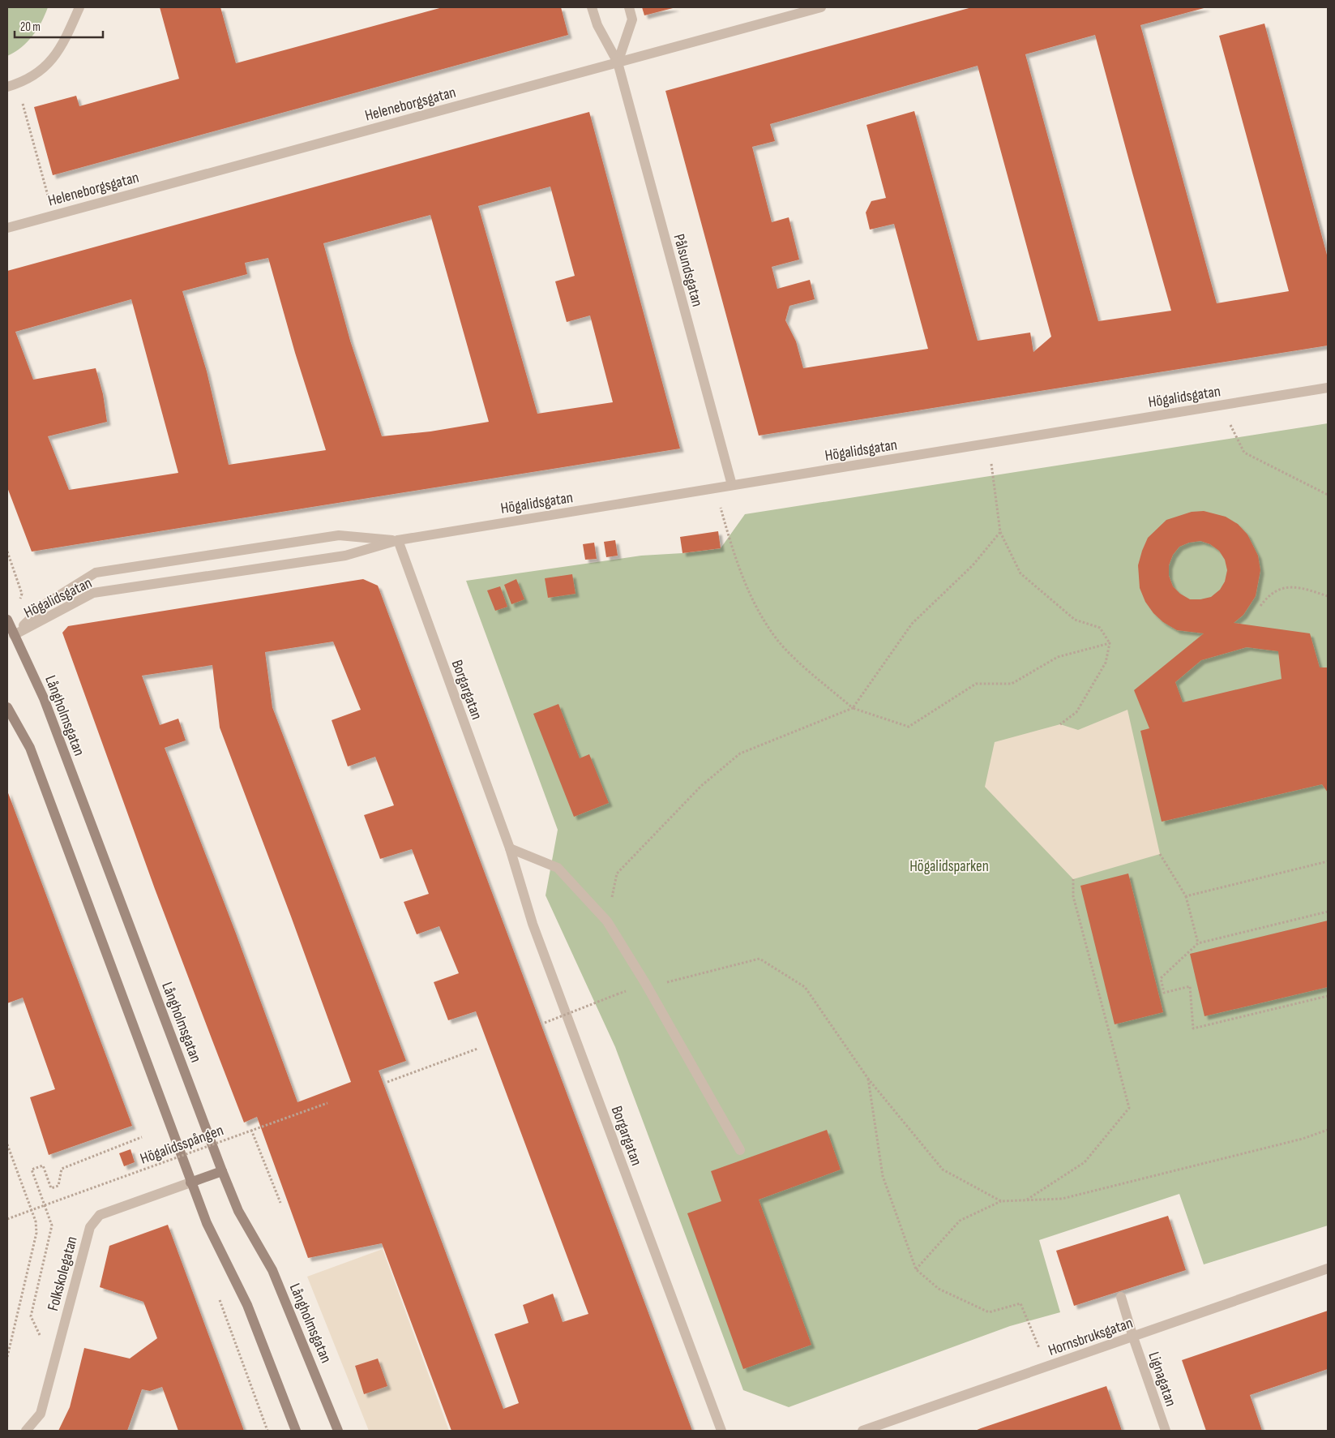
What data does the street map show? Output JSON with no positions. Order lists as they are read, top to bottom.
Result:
{
  "streets": {
    "main road": ["Långholmsgatan"],
    "street": [
      "Heleneborgsgatan",
      "Pålsundsgatan",
      "Högalidsgatan",
      "Borgargatan",
      "Folkskolegatan",
      "Hornsbruksgatan",
      "Lignagatan"
    ],
    "path": ["Högalidsspången"]
  },
  "crossings": [
    ["Heleneborgsgatan", "Pålsundsgatan"],
    ["Pålsundsgatan", "Högalidsgatan"],
    ["Högalidsgatan", "Borgargatan"],
    ["Högalidsgatan", "Långholmsgatan"],
    ["Hornsbruksgatan", "Lignagatan"]
  ],
  "parks": ["Högalidsparken"],
  "scale_bar": "20 m"
}
